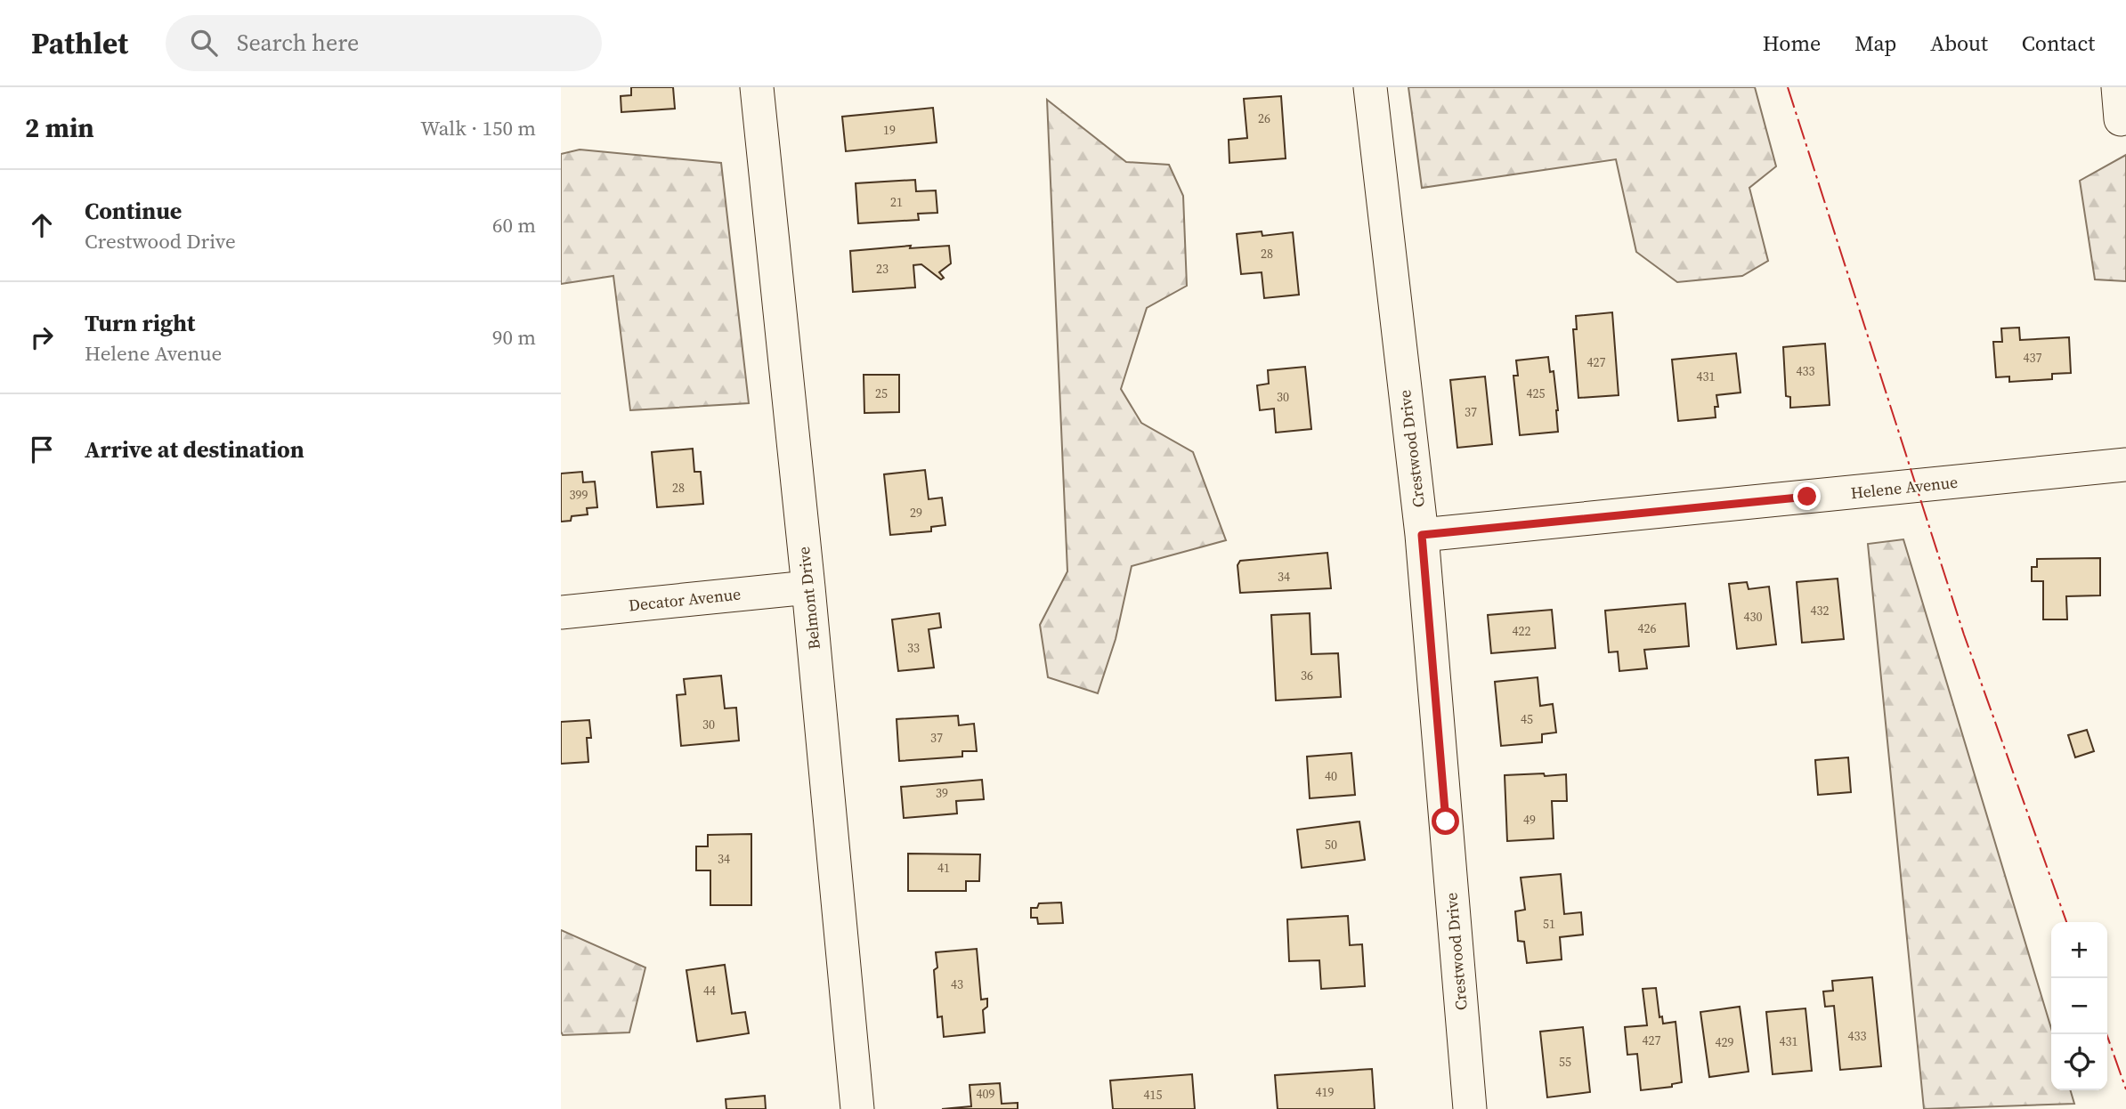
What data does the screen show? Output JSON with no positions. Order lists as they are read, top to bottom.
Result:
{
  "streets": {
    "street": [
      "Crestwood Drive",
      "Helene Avenue",
      "Belmont Drive",
      "Decator Avenue"
    ]
  },
  "crossings": [
    ["Crestwood Drive", "Helene Avenue"],
    ["Belmont Drive", "Decator Avenue"]
  ],
  "house_numbers": [
    "26",
    "19",
    "21",
    "28",
    "23",
    "437",
    "427",
    "433",
    "431",
    "25",
    "425",
    "30",
    "37",
    "28",
    "399",
    "29",
    "34",
    "432",
    "430",
    "426",
    "422",
    "33",
    "36",
    "45",
    "30",
    "37",
    "40",
    "39",
    "49",
    "50",
    "34",
    "41",
    "51",
    "43",
    "44",
    "433",
    "427",
    "431",
    "429",
    "55",
    "419",
    "409",
    "415"
  ],
  "page": {
    "header": "Pathlet",
    "search": "Search here",
    "nav": [
      "Home",
      "Map",
      "About",
      "Contact"
    ],
    "heading": ["2 min", "Walk · 150 m"],
    "list": [
      ["Continue", "Crestwood Drive", "60 m"],
      ["Turn right", "Helene Avenue", "90 m"],
      "Arrive at destination"
    ],
    "map_buttons": ["+", "−"]
  }
}
